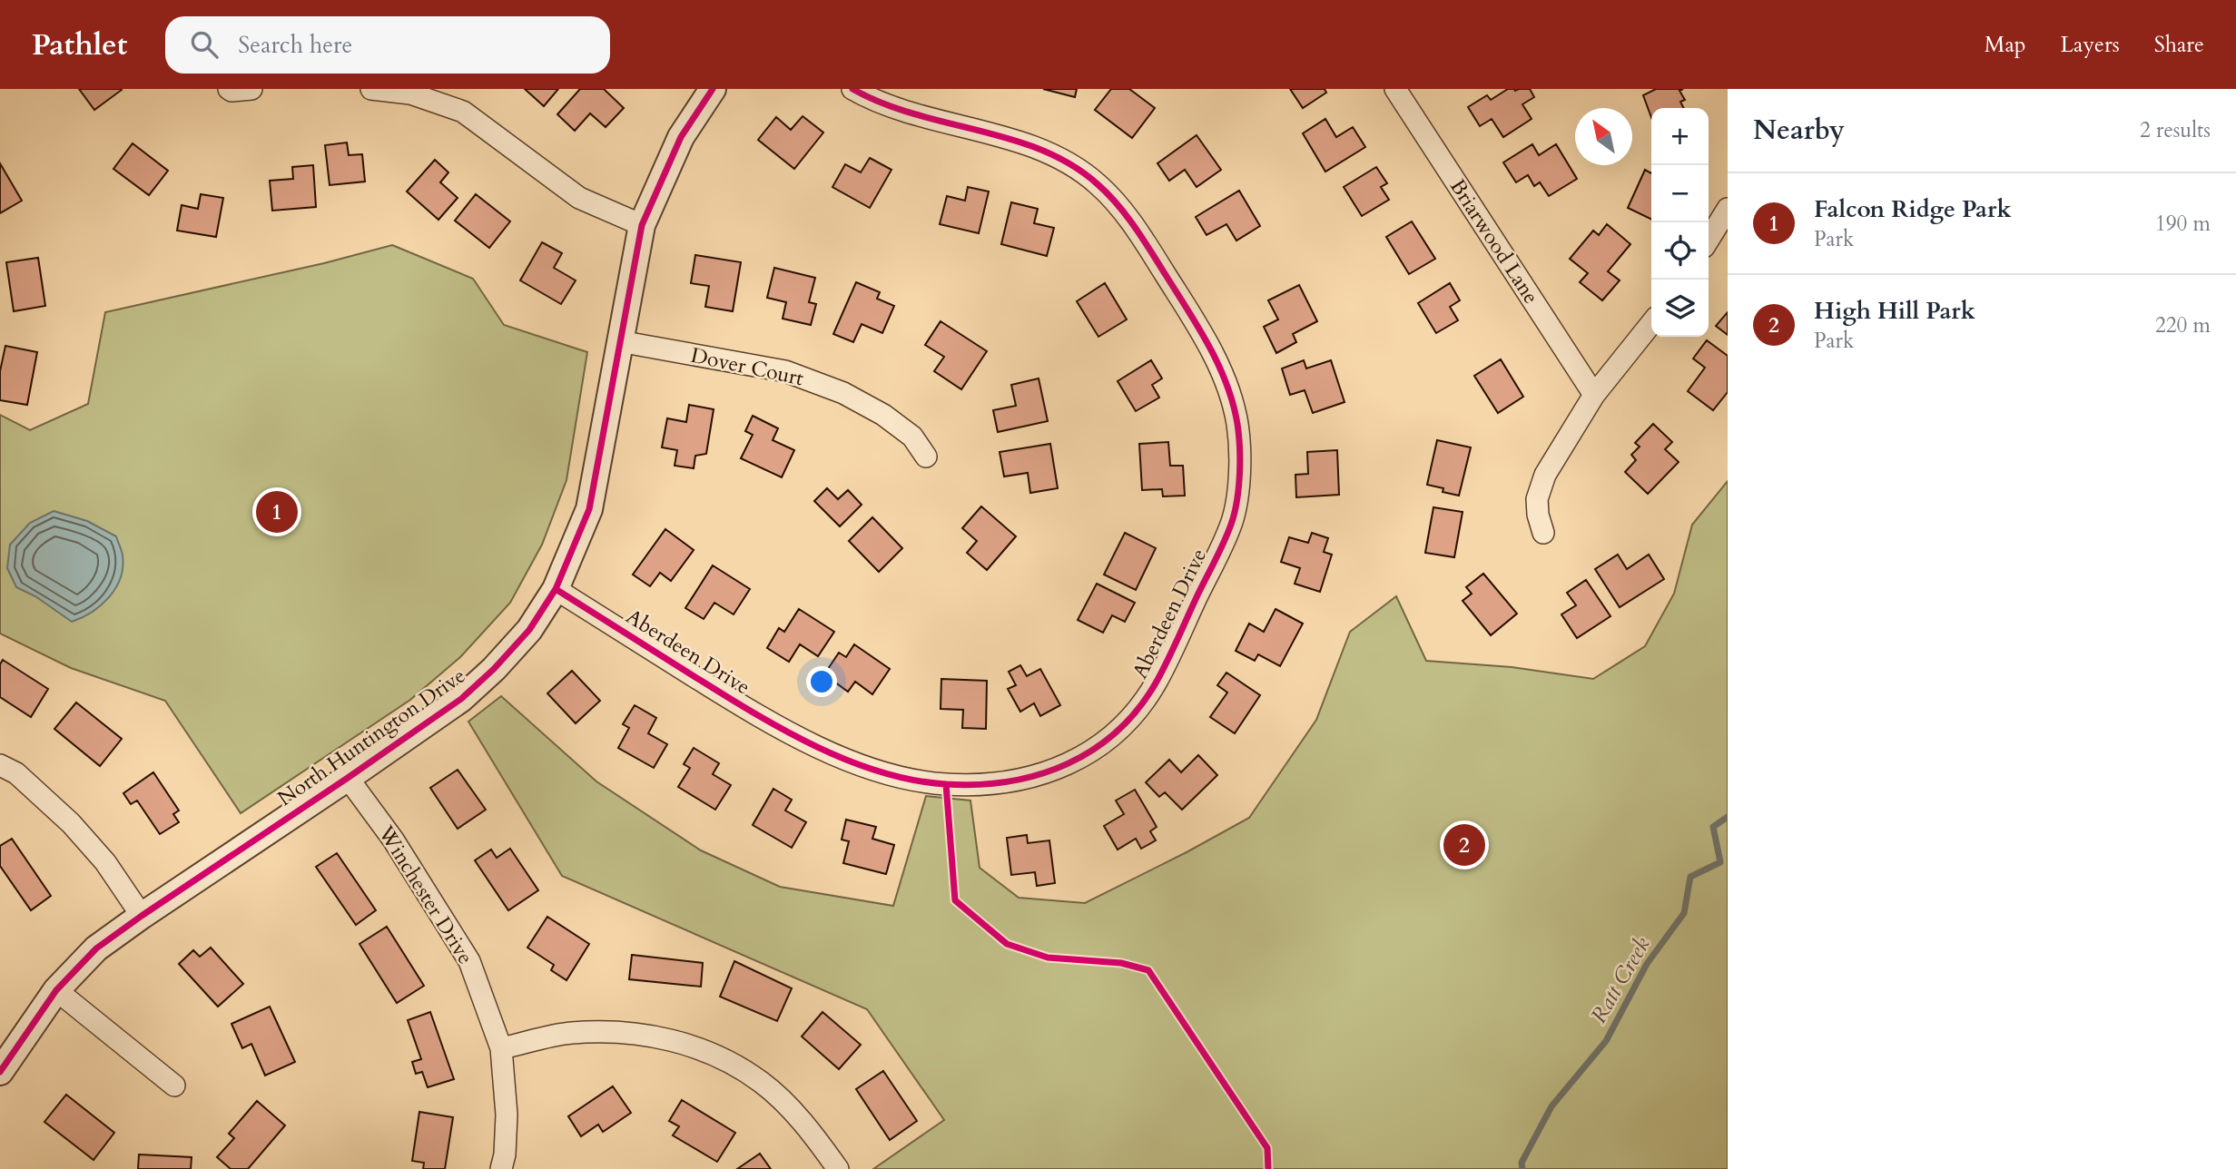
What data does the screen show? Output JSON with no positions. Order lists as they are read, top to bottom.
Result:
{
  "streets": {
    "street": [
      "Briarwood Lane",
      "Dover Court",
      "Aberdeen Drive",
      "North Huntington Drive",
      "Winchester Drive"
    ]
  },
  "crossings": [
    ["Dover Court", "North Huntington Drive"],
    ["Aberdeen Drive", "North Huntington Drive"],
    ["North Huntington Drive", "Winchester Drive"]
  ],
  "water": ["Ratt Creek"],
  "north": "top left",
  "page": {
    "header": "Pathlet",
    "search": "Search here",
    "nav": ["Map", "Layers", "Share"],
    "heading": ["Nearby", "2 results"],
    "map_buttons": ["+", "−"],
    "list": [
      {
        "mark": "1",
        "name": "Falcon Ridge Park",
        "note": "Park",
        "value": "190 m"
      },
      {
        "mark": "2",
        "name": "High Hill Park",
        "note": "Park",
        "value": "220 m"
      }
    ],
    "pins": ["1", "2"]
  }
}
